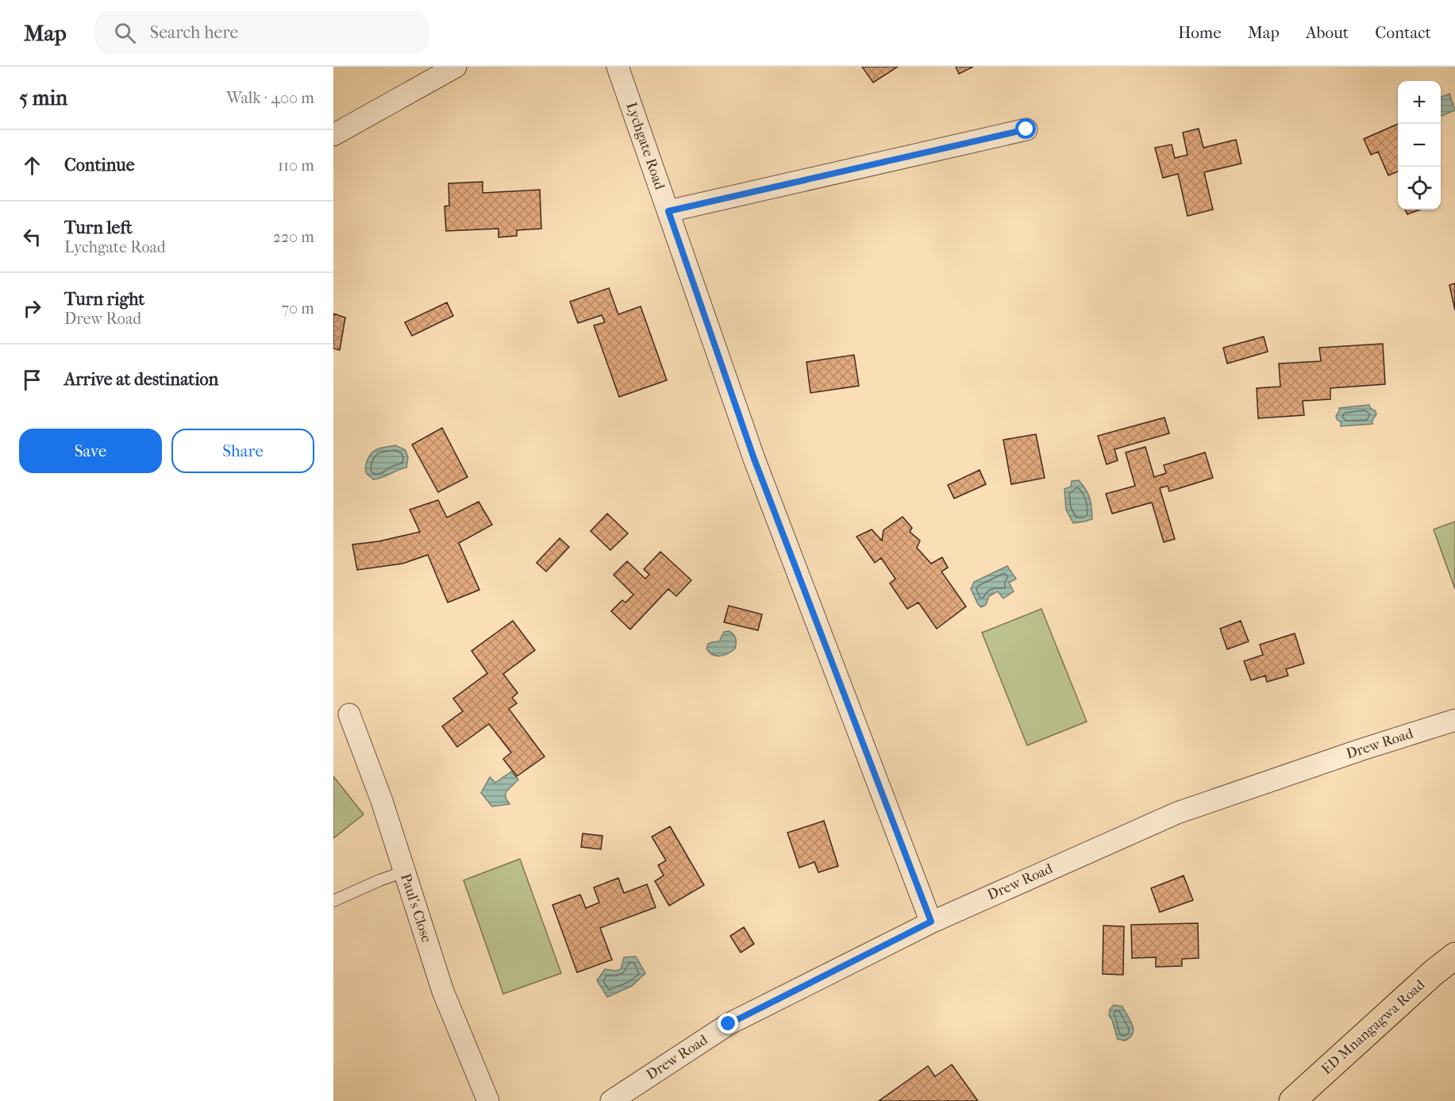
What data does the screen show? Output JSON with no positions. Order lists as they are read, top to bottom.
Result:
{
  "streets": {
    "highway": ["ED Mnangagwa Road"],
    "street": ["Lychgate Road", "Drew Road", "Paul's Close"]
  },
  "crossings": [
    ["Lychgate Road", "Drew Road"]
  ],
  "page": {
    "header": "Map",
    "search": "Search here",
    "nav": [
      "Home",
      "Map",
      "About",
      "Contact"
    ],
    "heading": ["5 min", "Walk · 400 m"],
    "map_buttons": ["+", "−"],
    "list": [
      ["Continue", "110 m"],
      ["Turn left", "Lychgate Road", "220 m"],
      ["Turn right", "Drew Road", "70 m"],
      "Arrive at destination"
    ],
    "buttons": ["Save", "Share"]
  }
}
